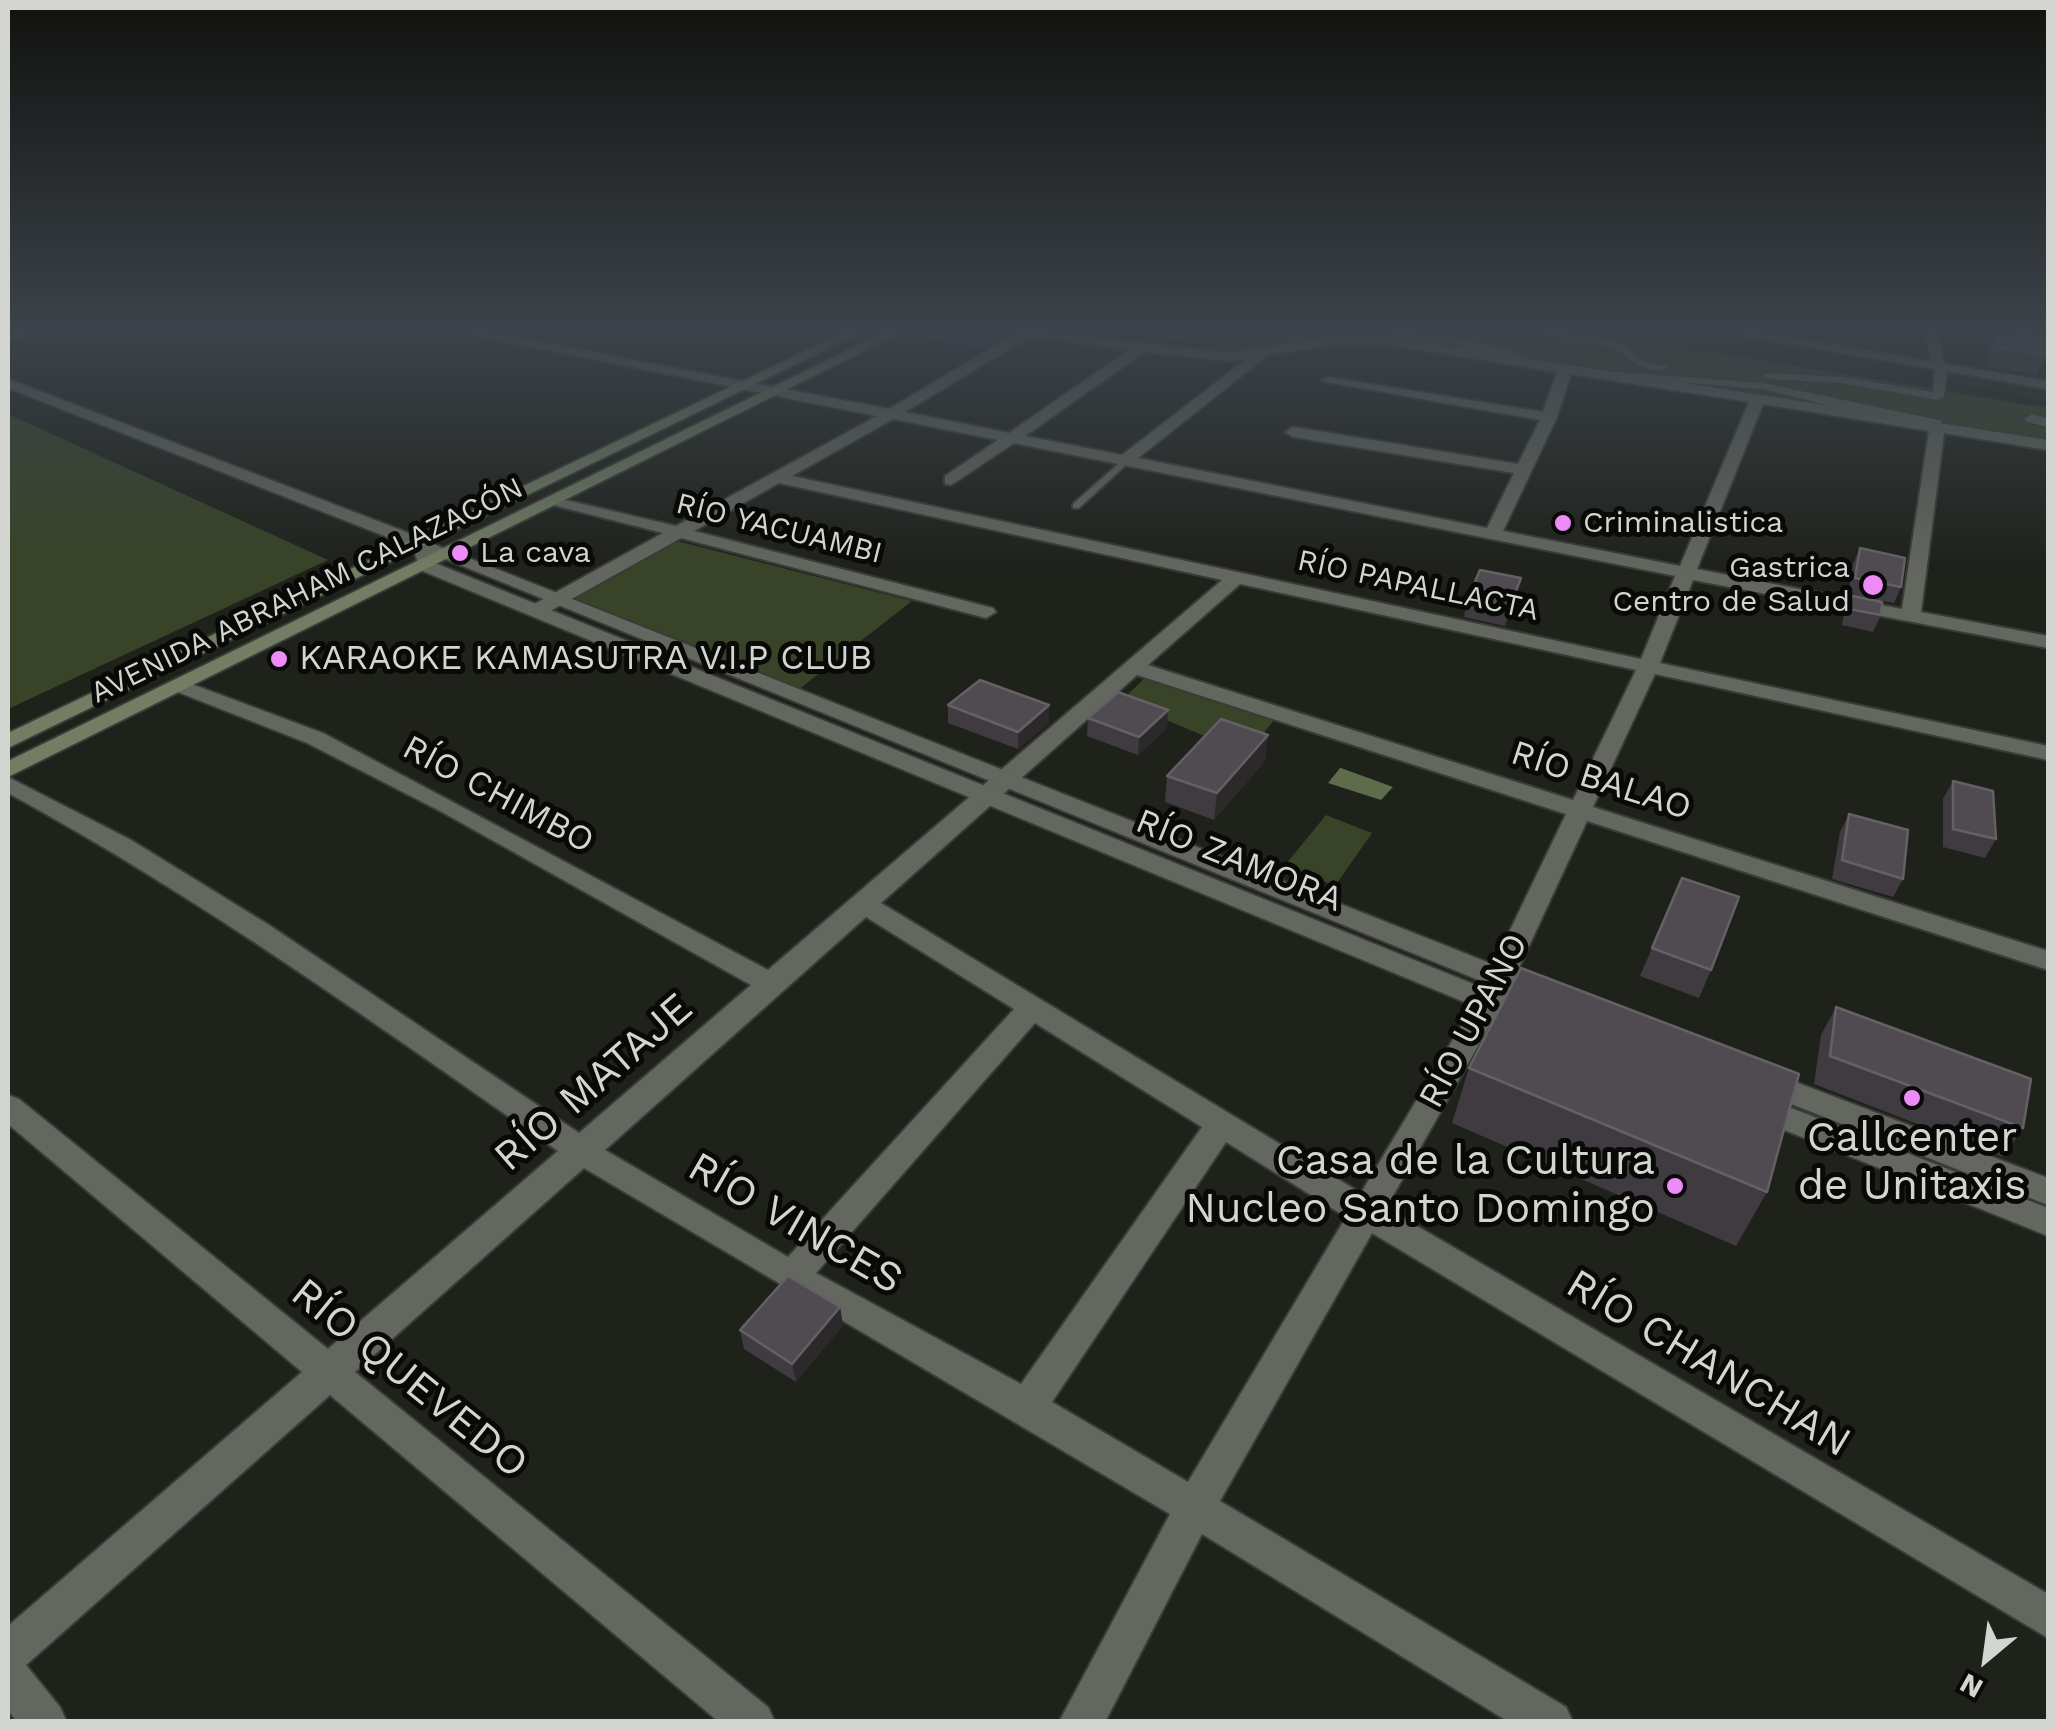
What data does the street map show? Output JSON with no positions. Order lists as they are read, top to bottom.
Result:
{
  "streets": {
    "main road": ["AVENIDA ABRAHAM CALAZACÓN"],
    "street": [
      "RÍO YACUAMBI",
      "RÍO PAPALLACTA",
      "RÍO BALAO",
      "RÍO CHIMBO",
      "RÍO ZAMORA",
      "RÍO UPANO",
      "RÍO MATAJE",
      "RÍO VINCES",
      "RÍO CHANCHAN",
      "RÍO QUEVEDO"
    ]
  },
  "crossings": [
    ["RÍO YACUAMBI", "AVENIDA ABRAHAM CALAZACÓN"],
    ["RÍO PAPALLACTA", "RÍO UPANO"],
    ["RÍO PAPALLACTA", "RÍO MATAJE"],
    ["AVENIDA ABRAHAM CALAZACÓN", "RÍO CHIMBO"],
    ["AVENIDA ABRAHAM CALAZACÓN", "RÍO ZAMORA"],
    ["RÍO BALAO", "RÍO UPANO"],
    ["RÍO BALAO", "RÍO MATAJE"],
    ["RÍO CHIMBO", "RÍO MATAJE"],
    ["RÍO ZAMORA", "RÍO UPANO"],
    ["RÍO ZAMORA", "RÍO MATAJE"],
    ["RÍO UPANO", "RÍO VINCES"],
    ["RÍO UPANO", "RÍO CHANCHAN"],
    ["RÍO MATAJE", "RÍO VINCES"],
    ["RÍO MATAJE", "RÍO CHANCHAN"],
    ["RÍO MATAJE", "RÍO QUEVEDO"]
  ],
  "places": [
    "Criminalistica",
    "La cava",
    "Gastrica Centro de Salud",
    "KARAOKE KAMASUTRA V.I.P CLUB",
    "Callcenter de Unitaxis",
    "Casa de la Cultura Nucleo Santo Domingo"
  ],
  "north": "bottom left"
}
